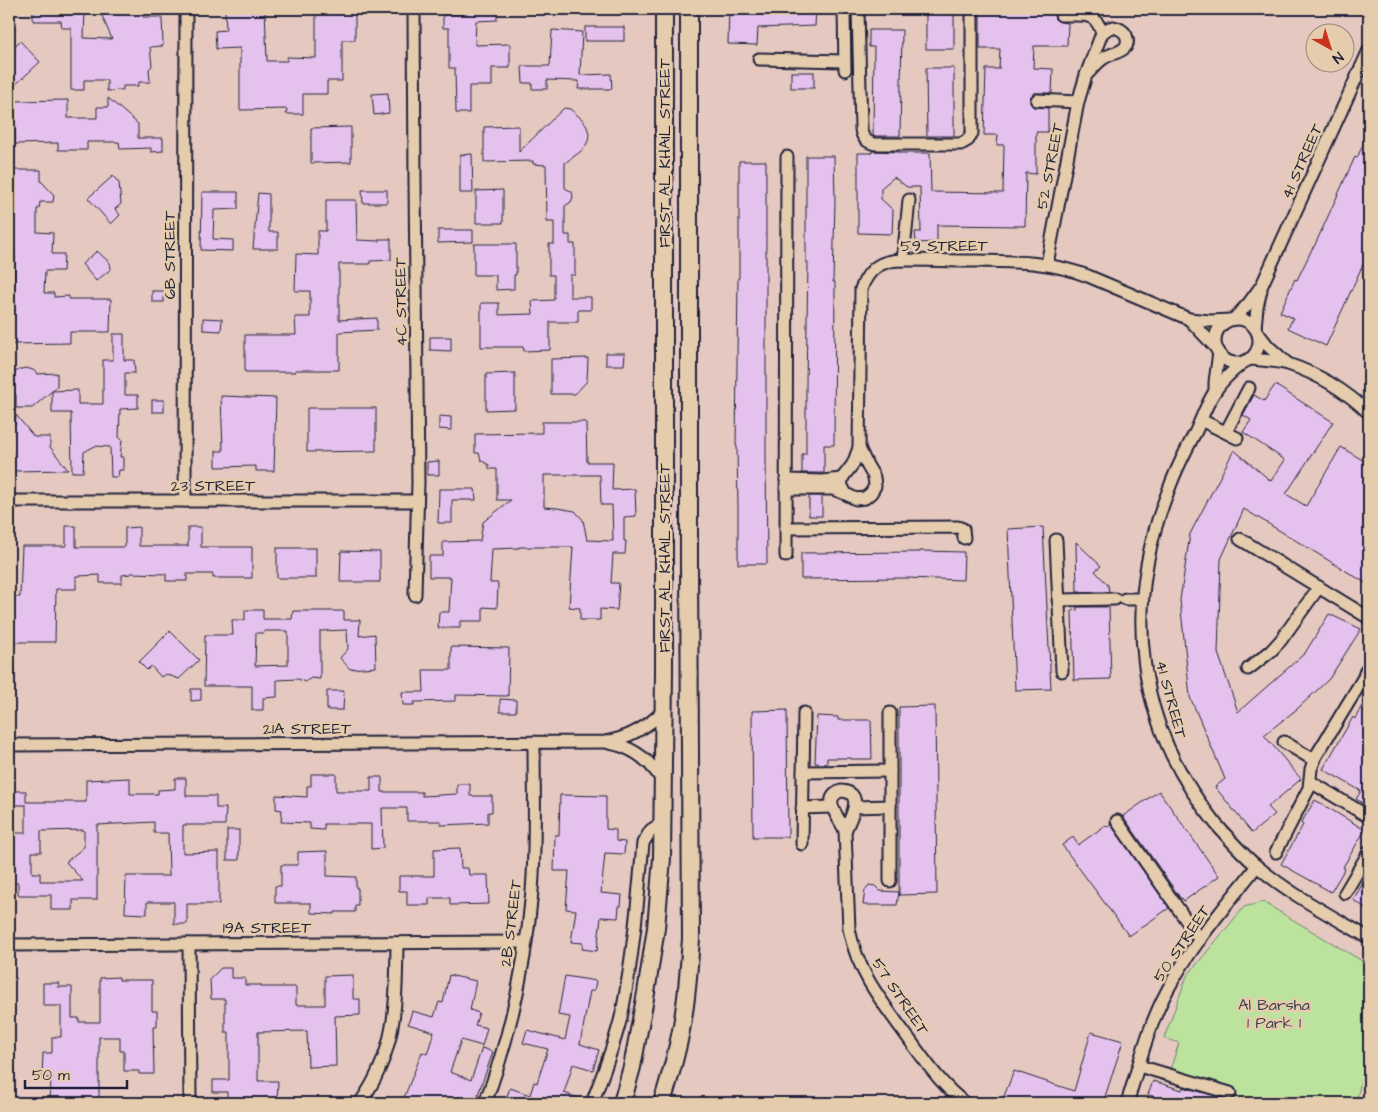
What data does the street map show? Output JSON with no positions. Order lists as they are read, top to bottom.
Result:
{
  "streets": {
    "main road": ["FIRST AL KHAIL STREET"],
    "street": [
      "41 STREET",
      "52 STREET",
      "59 STREET",
      "6B STREET",
      "4C STREET",
      "23 STREET",
      "21A STREET",
      "2B STREET",
      "19A STREET",
      "50 STREET",
      "57 STREET"
    ]
  },
  "crossings": [
    ["FIRST AL KHAIL STREET", "21A STREET"],
    ["41 STREET", "59 STREET"],
    ["41 STREET", "50 STREET"],
    ["52 STREET", "59 STREET"],
    ["6B STREET", "23 STREET"],
    ["4C STREET", "23 STREET"],
    ["21A STREET", "2B STREET"],
    ["2B STREET", "19A STREET"]
  ],
  "parks": ["Al Barsha 1 Park 1"],
  "scale_bar": "50 m",
  "north": "bottom right"
}
